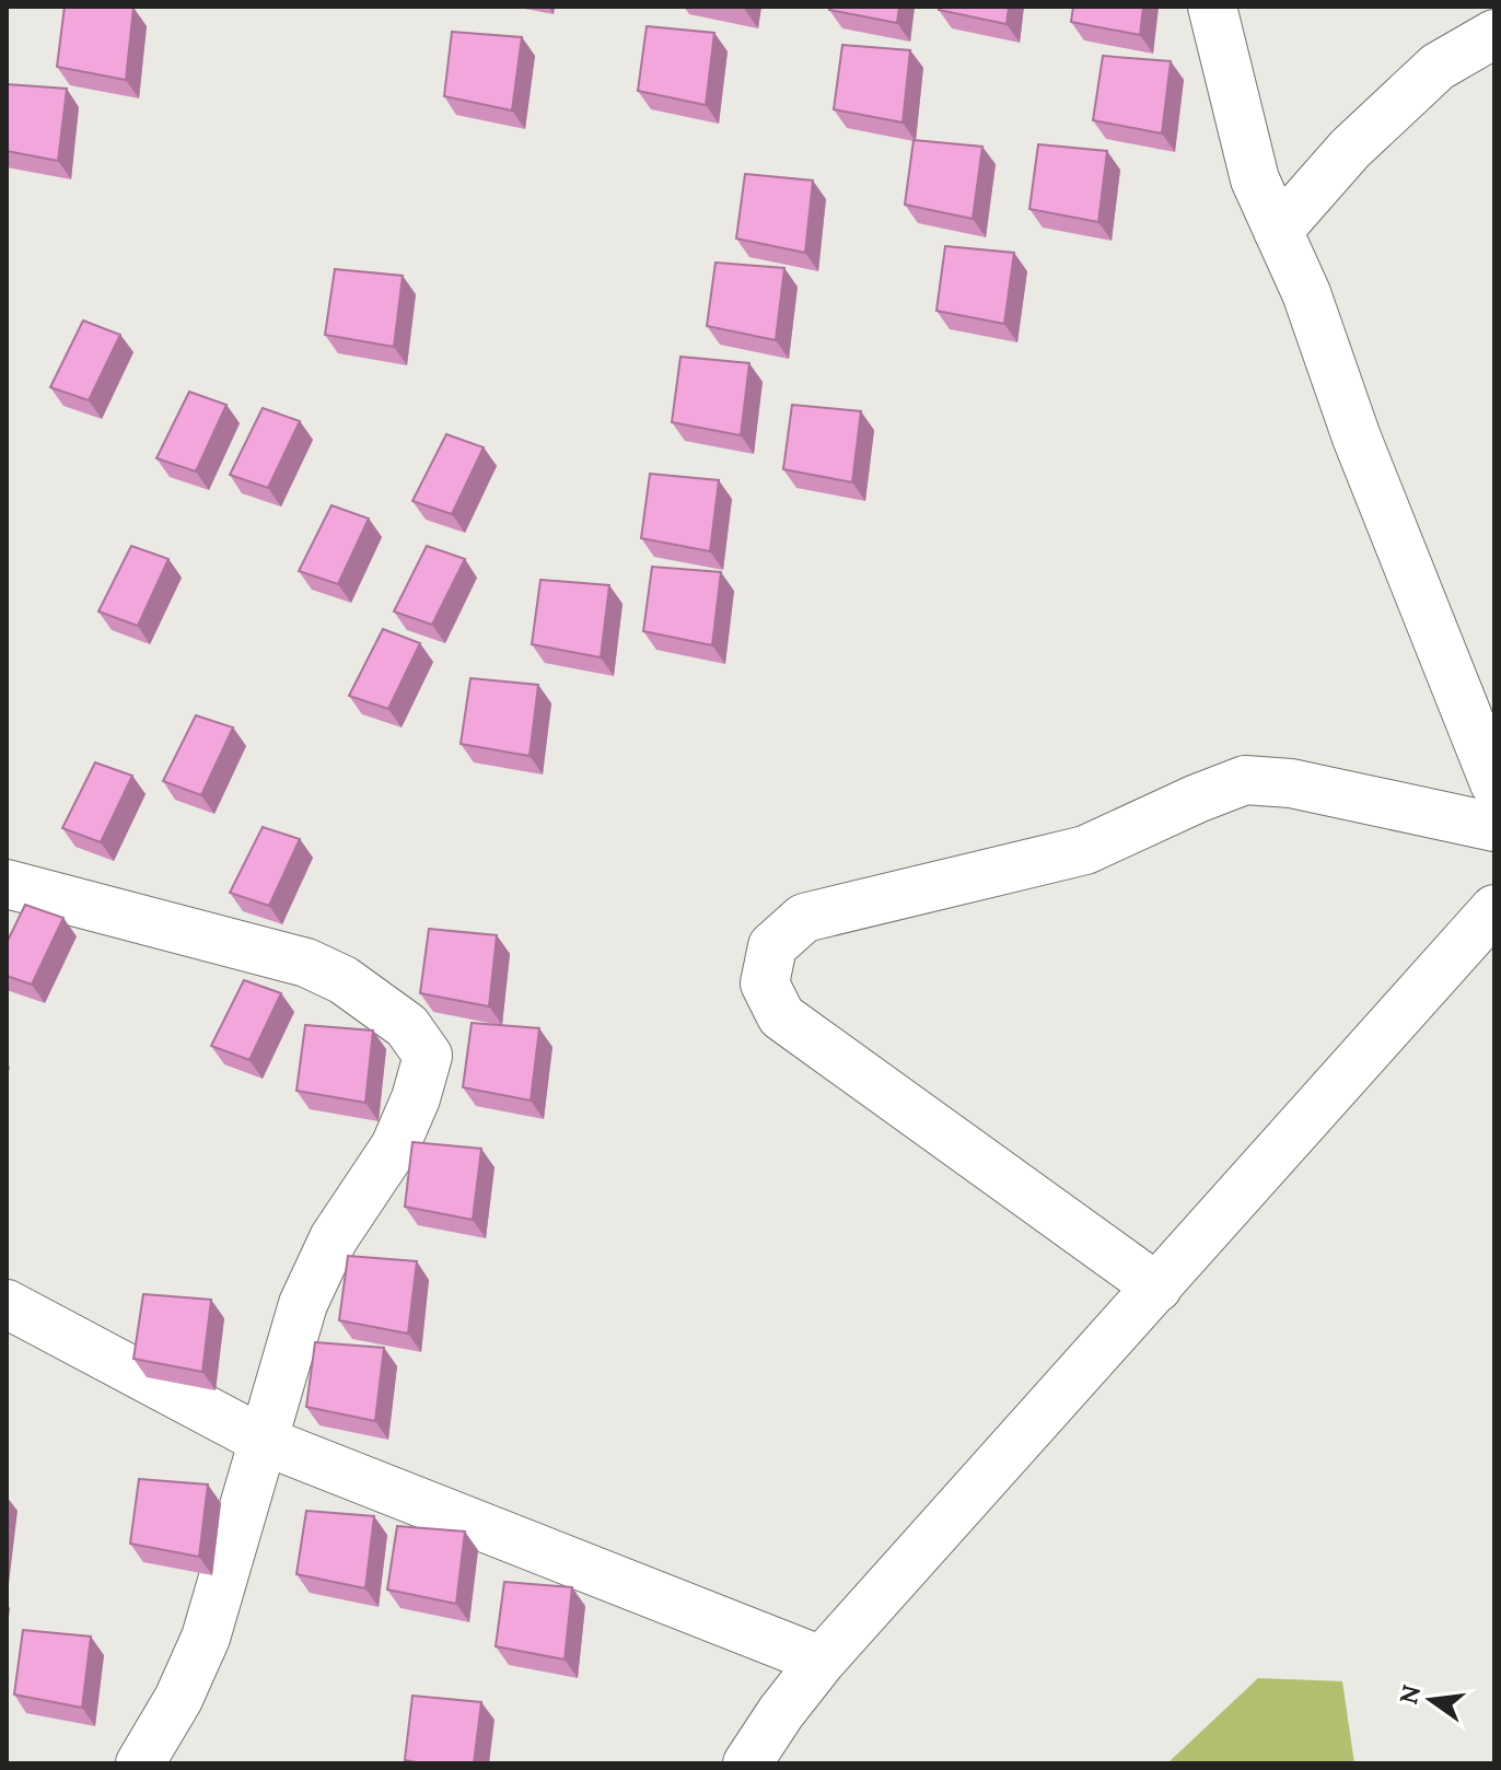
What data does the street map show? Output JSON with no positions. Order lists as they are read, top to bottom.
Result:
{
  "north": "left"
}
